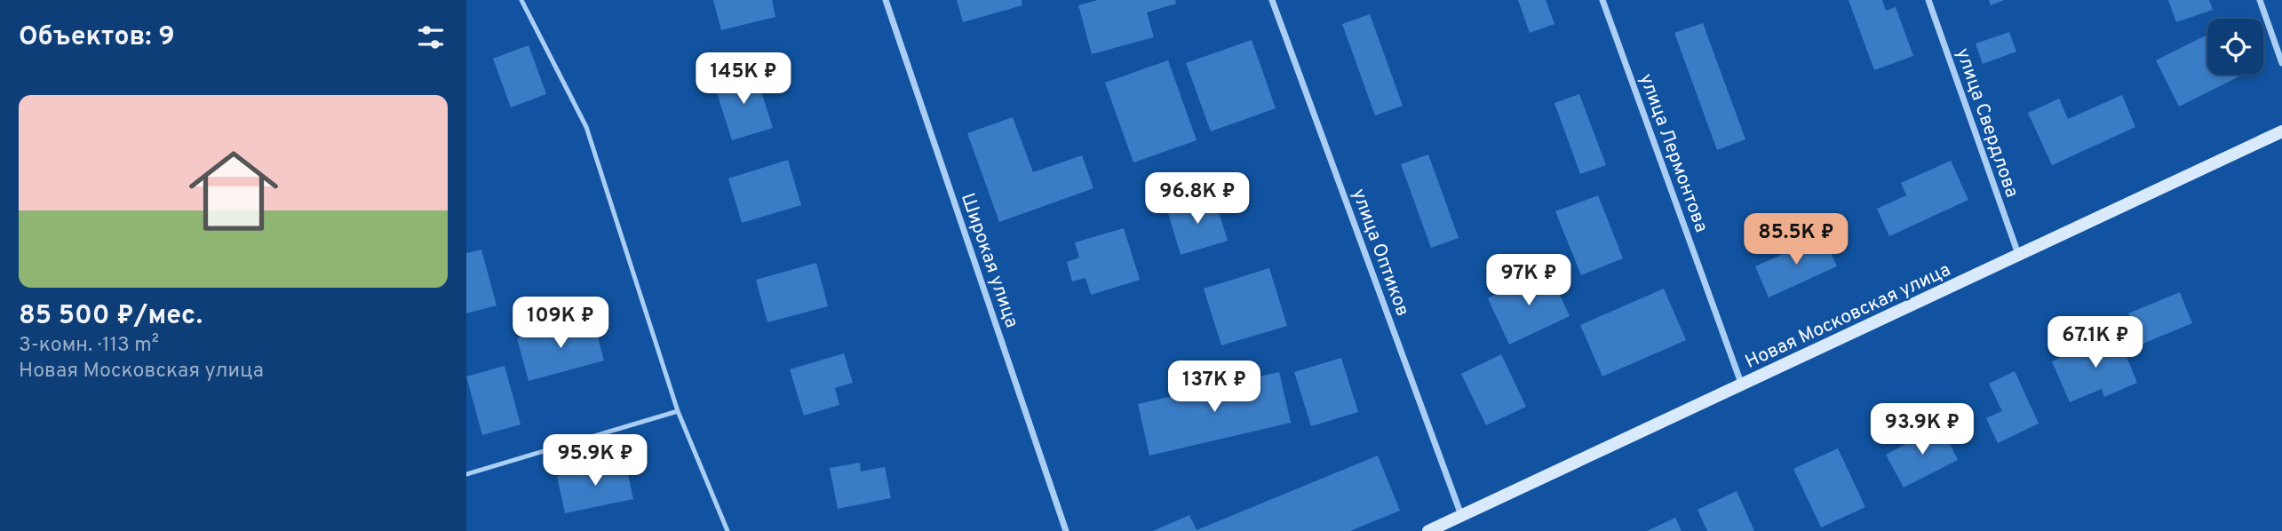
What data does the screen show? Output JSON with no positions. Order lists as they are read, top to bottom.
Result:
{
  "streets": {
    "street": [
      "улица Свердлова",
      "улица Лермонтова",
      "улица Оптиков",
      "Широкая улица",
      "Новая Московская улица"
    ]
  },
  "crossings": [
    ["улица Свердлова", "Новая Московская улица"],
    ["улица Лермонтова", "Новая Московская улица"],
    ["улица Оптиков", "Новая Московская улица"]
  ],
  "page": {
    "heading": "Объектов: 9",
    "price": [
      "145K ₽",
      "96.8K ₽",
      "85.5K ₽",
      "97K ₽",
      "109K ₽",
      "67.1K ₽",
      "137K ₽",
      "93.9K ₽",
      "95.9K ₽"
    ],
    "list": [
      {
        "name": "85 500 ₽/мес.",
        "note": "3-комн. · 113 m² · Новая Московская улица"
      }
    ]
  }
}
